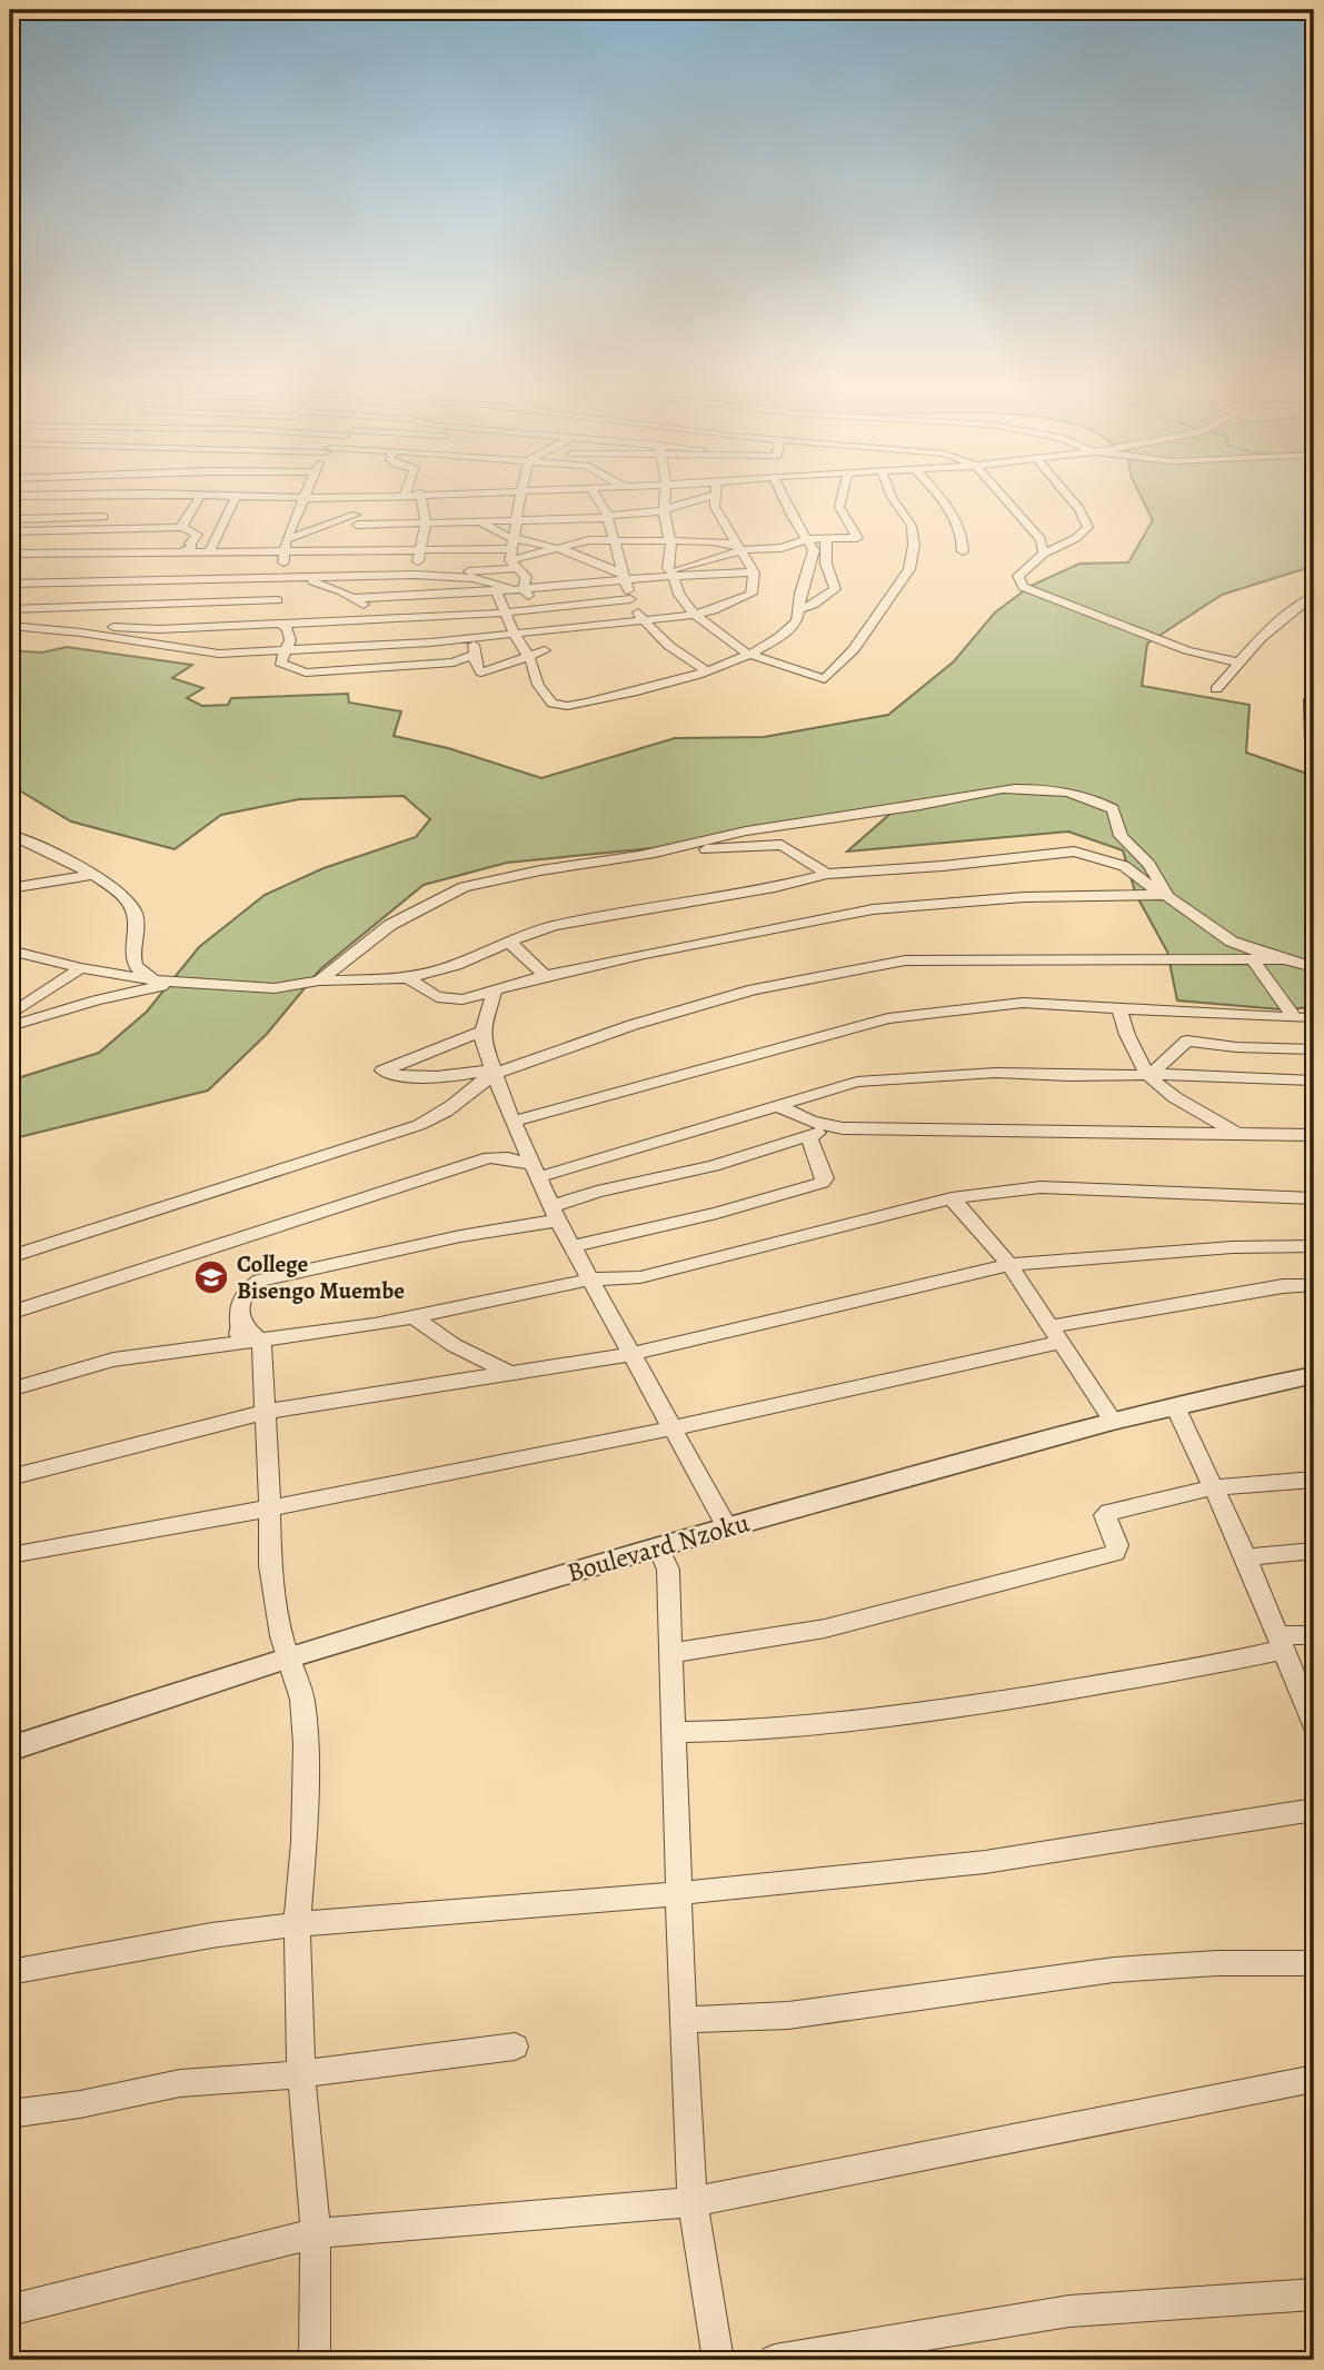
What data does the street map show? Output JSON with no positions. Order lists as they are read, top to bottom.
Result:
{
  "streets": {
    "street": ["Boulevard Nzoku"]
  },
  "places": {
    "school or university": ["College Bisengo Muembe"]
  }
}
